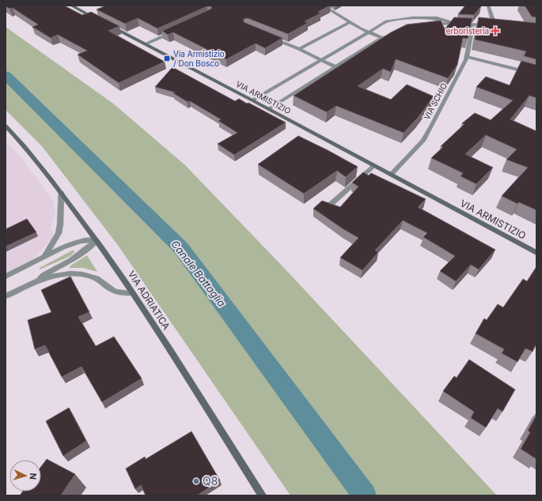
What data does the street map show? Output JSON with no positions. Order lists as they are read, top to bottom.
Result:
{
  "streets": {
    "street": ["VIA ARMISTIZIO", "VIA SCHIO", "VIA ADRIATICA"]
  },
  "crossings": [
    ["VIA ARMISTIZIO", "VIA SCHIO"]
  ],
  "water": ["Canale Battaglia"],
  "places": {
    "health": ["erboristeria"],
    "transit": ["Via Armistizio / Don Bosco"],
    "other": ["Q8"]
  },
  "north": "right"
}
